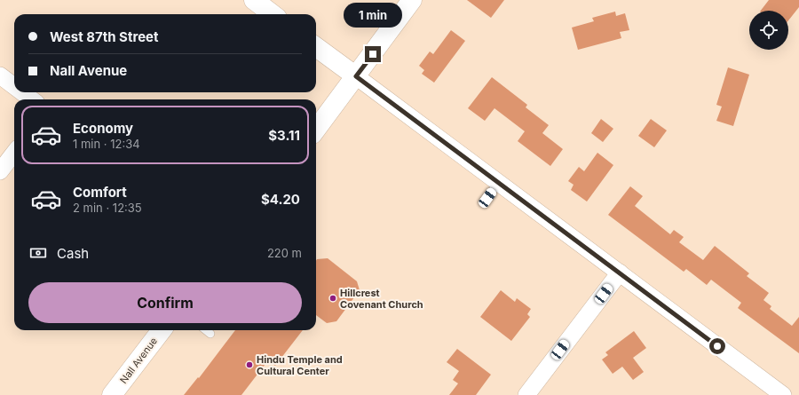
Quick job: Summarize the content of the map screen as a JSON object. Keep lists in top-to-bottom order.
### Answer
{
  "streets": {
    "main road": ["Nall Avenue"]
  },
  "places": ["Hillcrest Covenant Church", "Hindu Temple and Cultural Center"],
  "page": {
    "bubble": "1 min",
    "banner": ["West 87th Street", "Nall Avenue"],
    "list": [
      {
        "name": "Economy",
        "note": "1 min · 12:34",
        "value": "$3.11"
      },
      {
        "name": "Comfort",
        "note": "2 min · 12:35",
        "value": "$4.20"
      }
    ],
    "pay": ["Cash", "220 m"],
    "buttons": "Confirm"
  }
}
